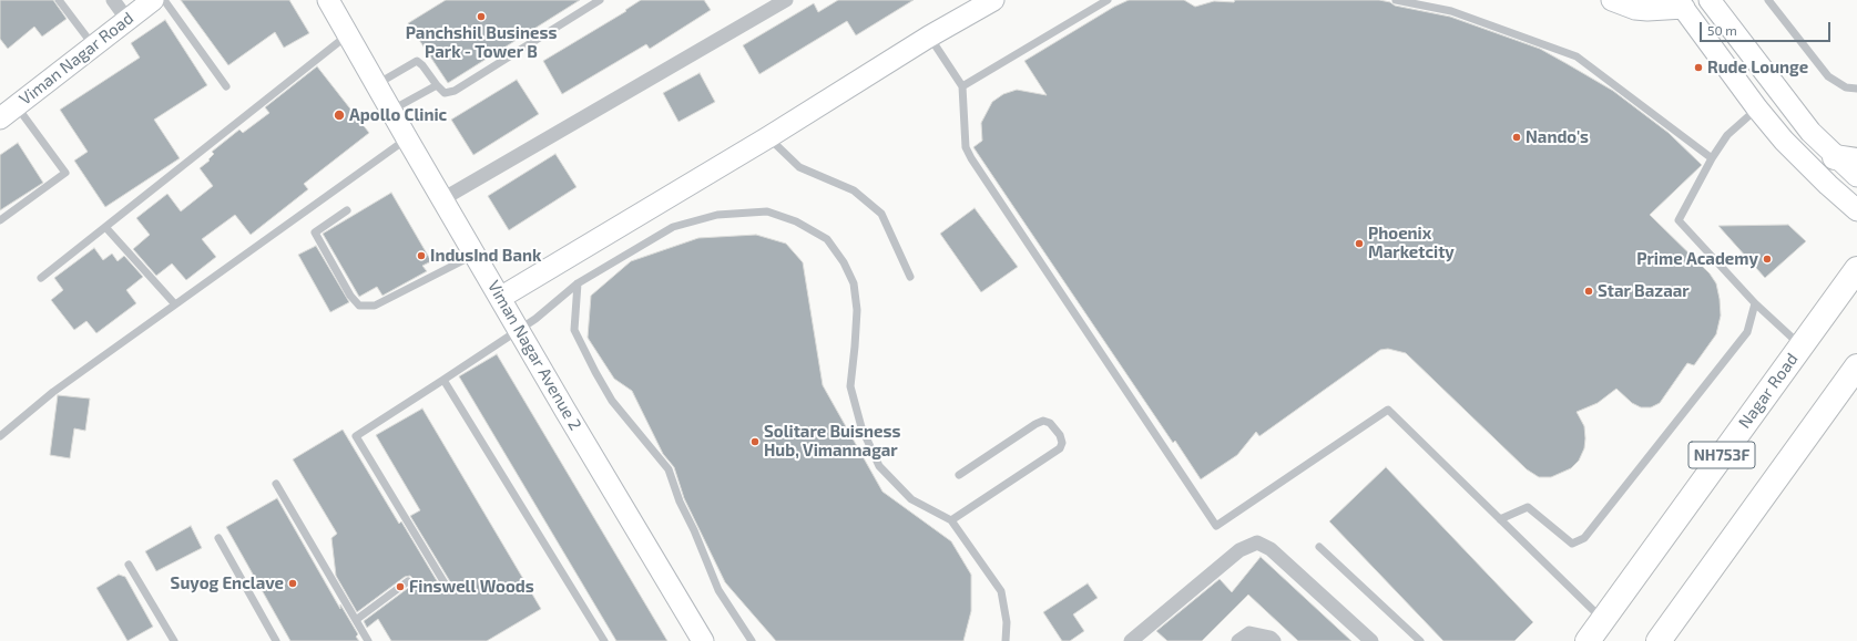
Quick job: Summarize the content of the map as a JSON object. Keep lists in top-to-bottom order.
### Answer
{
  "streets": {
    "highway": ["Nagar Road", "NH753F"],
    "street": ["Viman Nagar Road", "Viman Nagar Avenue 2"]
  },
  "places": [
    "Panchshil Business Park - Tower B",
    "Rude Lounge",
    "Apollo Clinic",
    "Nando's",
    "Phoenix Marketcity",
    "IndusInd Bank",
    "Prime Academy",
    "Star Bazaar",
    "Solitare Buisness Hub, Vimannagar",
    "Suyog Enclave",
    "Finswell Woods"
  ],
  "scale_bar": "50 m"
}
